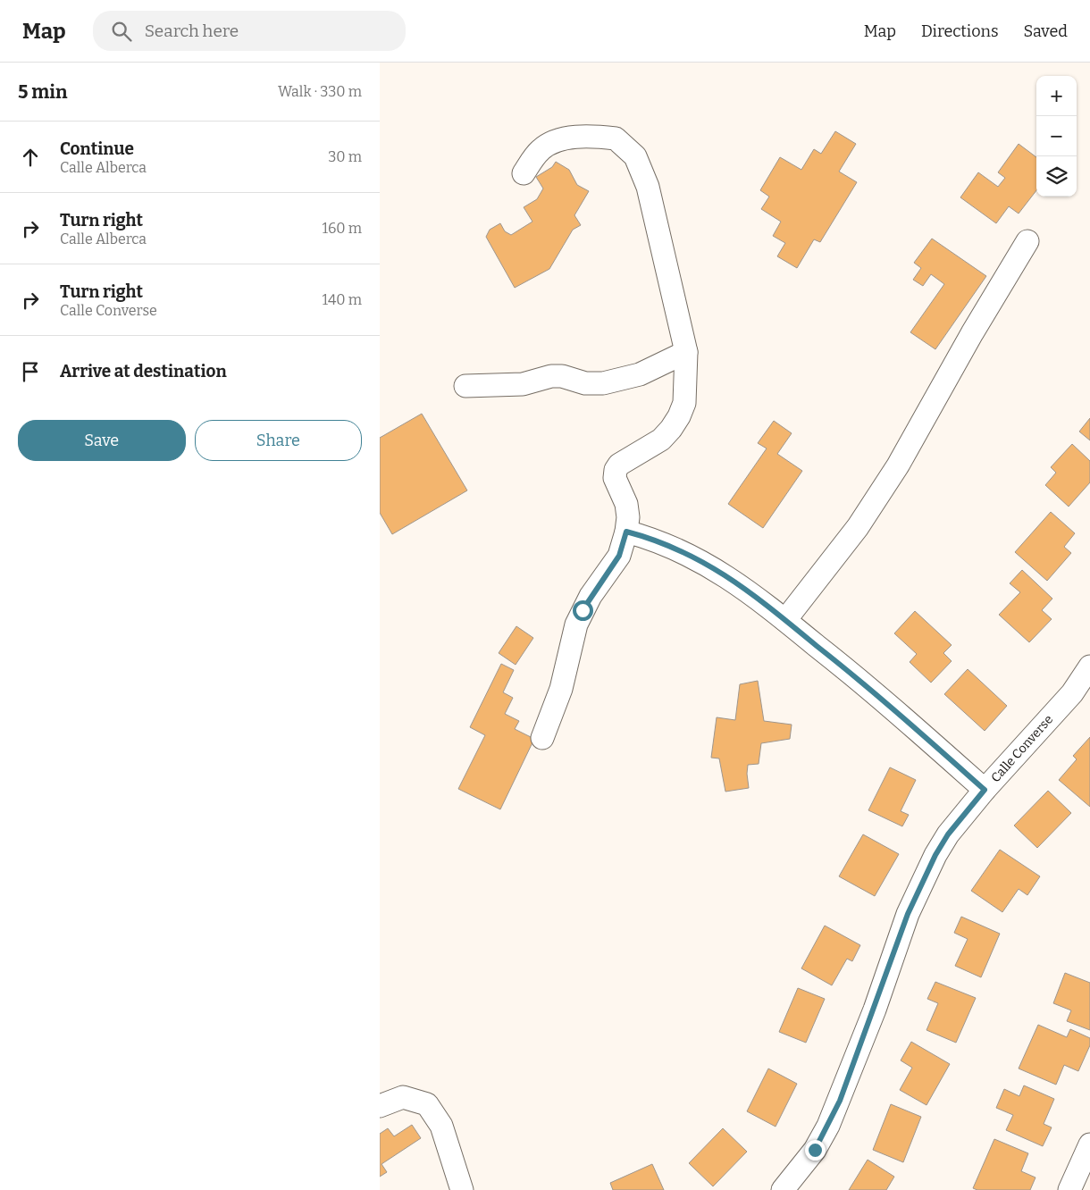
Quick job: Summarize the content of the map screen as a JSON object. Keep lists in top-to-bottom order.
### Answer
{
  "streets": {
    "street": ["Calle Converse"]
  },
  "page": {
    "header": "Map",
    "search": "Search here",
    "nav": ["Map", "Directions", "Saved"],
    "heading": ["5 min", "Walk · 330 m"],
    "map_buttons": ["+", "−"],
    "list": [
      ["Continue", "Calle Alberca", "30 m"],
      ["Turn right", "Calle Alberca", "160 m"],
      ["Turn right", "Calle Converse", "140 m"],
      "Arrive at destination"
    ],
    "buttons": ["Save", "Share"]
  }
}
